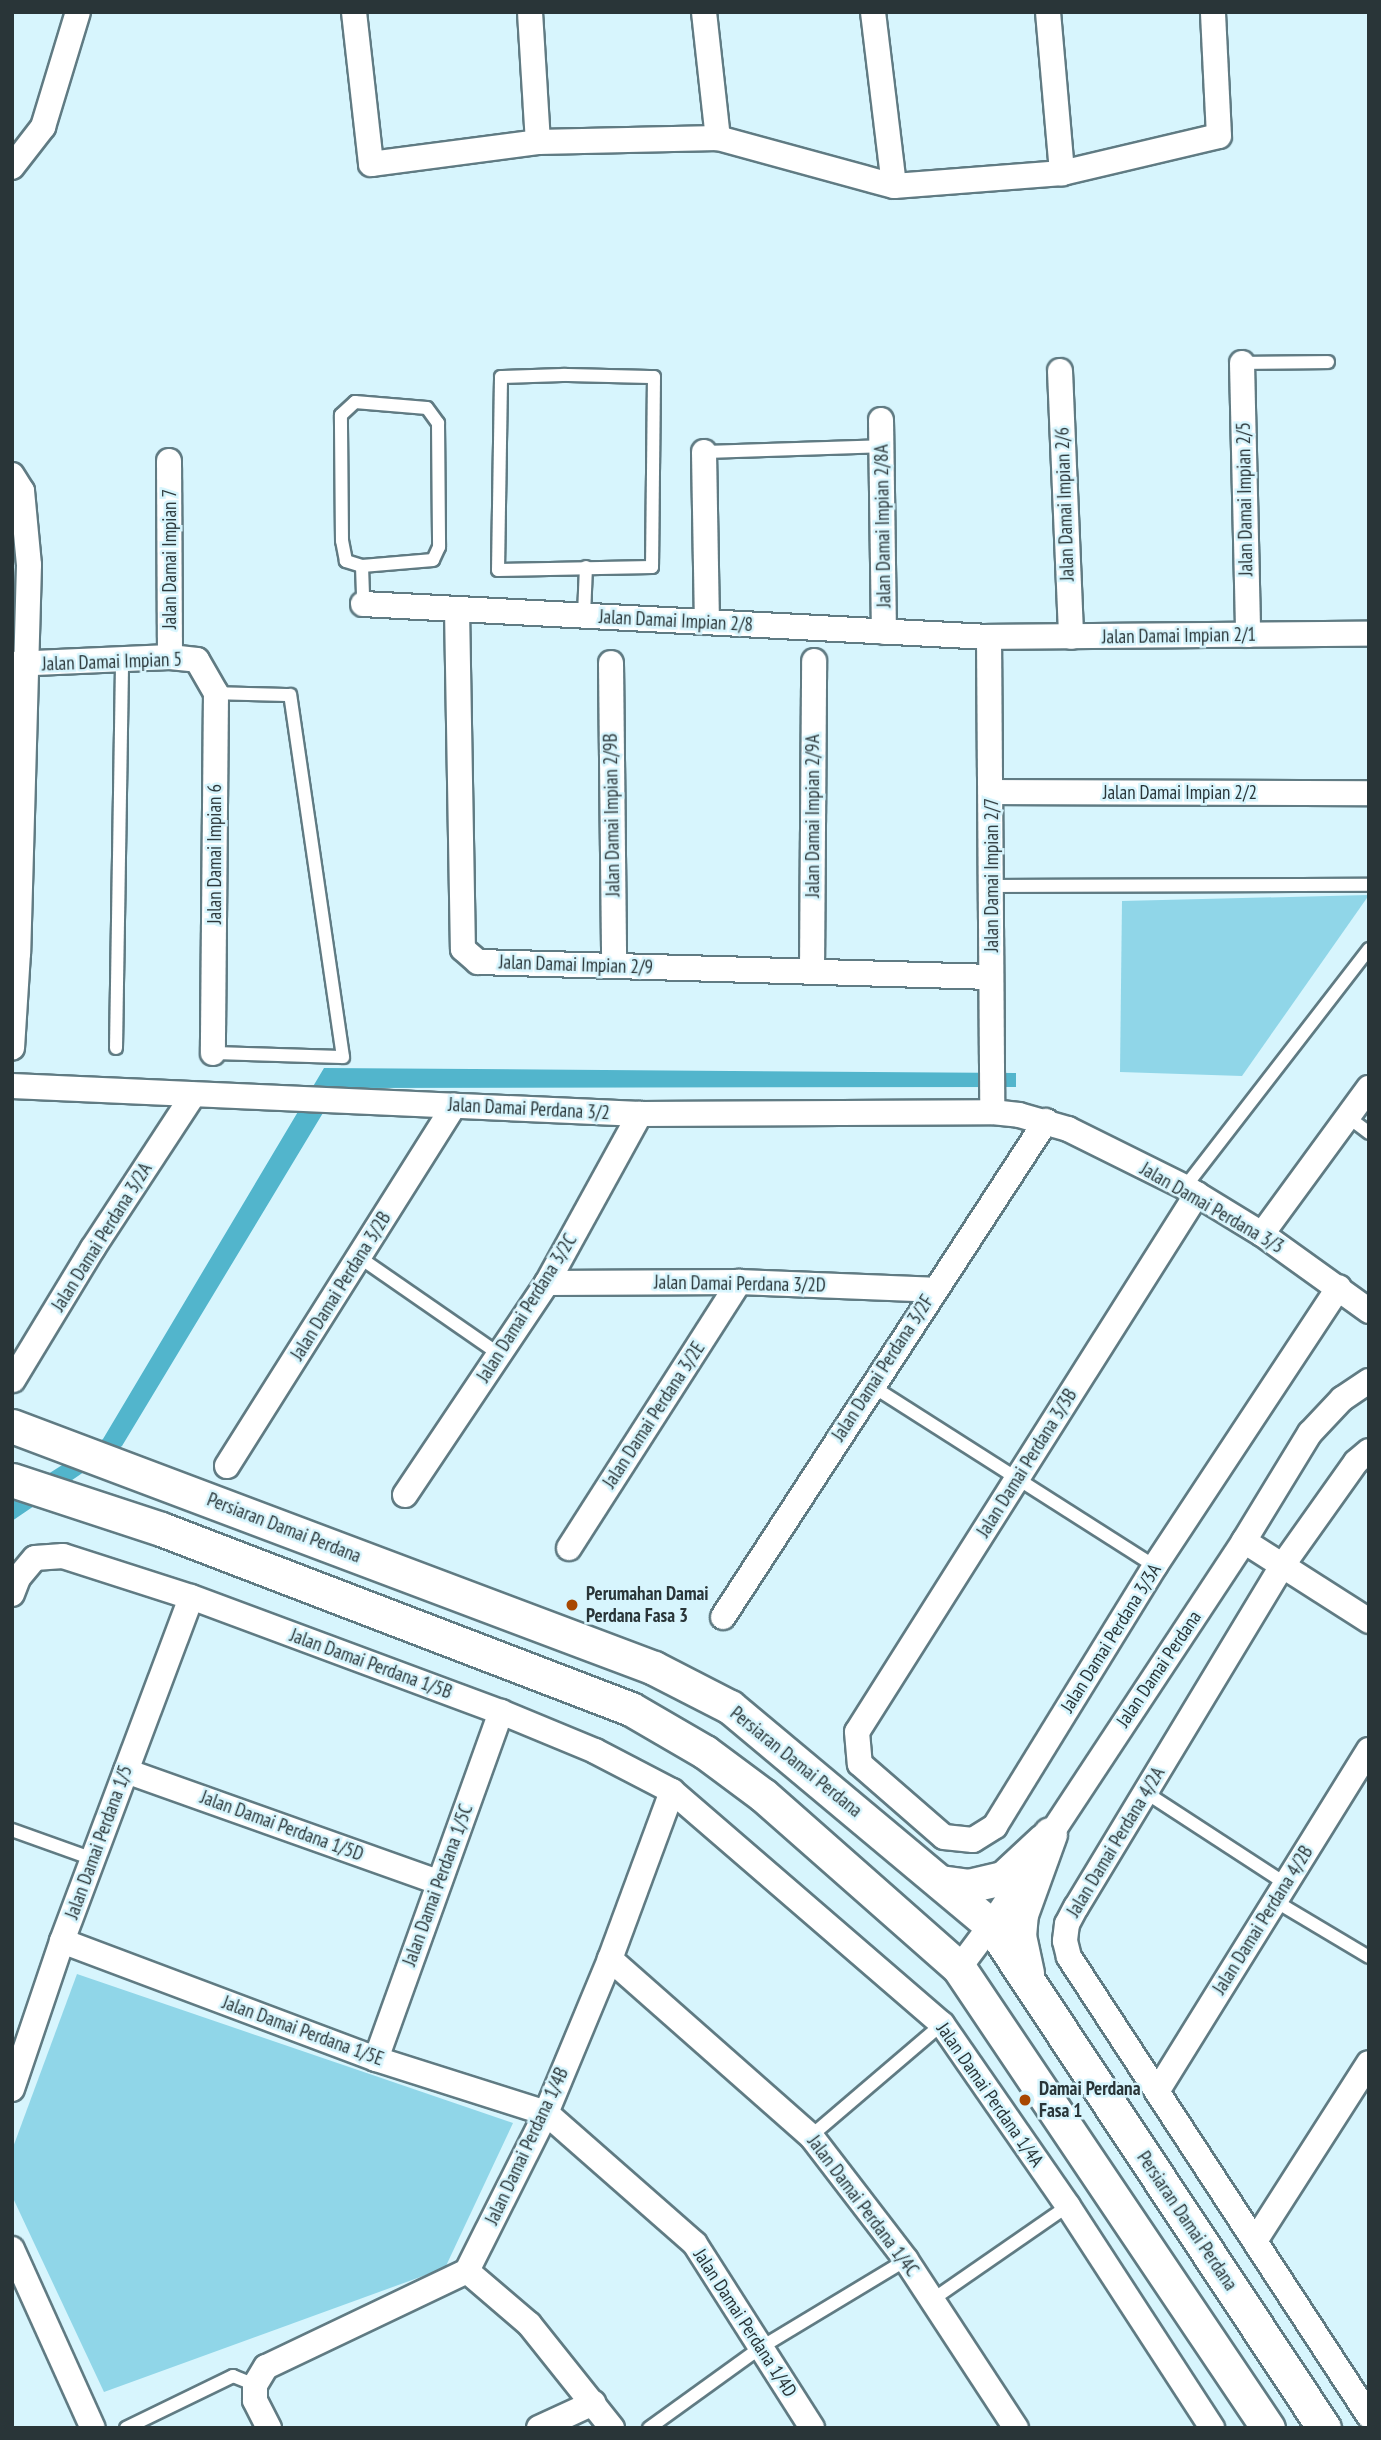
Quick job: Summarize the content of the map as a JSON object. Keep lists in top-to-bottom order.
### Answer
{
  "streets": {
    "main road": ["Persiaran Damai Perdana"],
    "street": [
      "Jalan Damai Impian 2/5",
      "Jalan Damai Impian 2/6",
      "Jalan Damai Impian 2/8A",
      "Jalan Damai Impian 7",
      "Jalan Damai Impian 2/8",
      "Jalan Damai Impian 2/1",
      "Jalan Damai Impian 5",
      "Jalan Damai Impian 2/2",
      "Jalan Damai Impian 2/9B",
      "Jalan Damai Impian 2/9A",
      "Jalan Damai Impian 6",
      "Jalan Damai Impian 2/7",
      "Jalan Damai Impian 2/9",
      "Jalan Damai Perdana 3/2",
      "Jalan Damai Perdana 3/3",
      "Jalan Damai Perdana 3/2A",
      "Jalan Damai Perdana 3/2D",
      "Jalan Damai Perdana 3/2B",
      "Jalan Damai Perdana 3/2C",
      "Jalan Damai Perdana 3/2F",
      "Jalan Damai Perdana 3/2E",
      "Jalan Damai Perdana 3/3B",
      "Jalan Damai Perdana 3/3A",
      "Jalan Damai Perdana 1/5B",
      "Jalan Damai Perdana",
      "Jalan Damai Perdana 1/5D",
      "Jalan Damai Perdana 1/5",
      "Jalan Damai Perdana 4/2A",
      "Jalan Damai Perdana 1/5C",
      "Jalan Damai Perdana 4/2B",
      "Jalan Damai Perdana 1/5E",
      "Jalan Damai Perdana 1/4A",
      "Jalan Damai Perdana 1/4B",
      "Jalan Damai Perdana 1/4C",
      "Jalan Damai Perdana 1/4D"
    ]
  },
  "crossings": [
    ["Jalan Damai Impian 2/5", "Jalan Damai Impian 2/1"],
    ["Jalan Damai Impian 2/6", "Jalan Damai Impian 2/1"],
    ["Jalan Damai Impian 2/8A", "Jalan Damai Impian 2/8"],
    ["Jalan Damai Impian 7", "Jalan Damai Impian 5"],
    ["Jalan Damai Impian 2/8", "Jalan Damai Impian 2/1"],
    ["Jalan Damai Impian 2/8", "Jalan Damai Impian 2/7"],
    ["Jalan Damai Impian 2/8", "Jalan Damai Impian 2/9"],
    ["Jalan Damai Impian 2/1", "Jalan Damai Impian 2/7"],
    ["Jalan Damai Impian 5", "Jalan Damai Impian 6"],
    ["Jalan Damai Impian 2/2", "Jalan Damai Impian 2/7"],
    ["Jalan Damai Impian 2/9B", "Jalan Damai Impian 2/9"],
    ["Jalan Damai Impian 2/9A", "Jalan Damai Impian 2/9"],
    ["Jalan Damai Impian 2/7", "Jalan Damai Impian 2/9"],
    ["Jalan Damai Impian 2/7", "Jalan Damai Perdana 3/2"],
    ["Jalan Damai Perdana 3/2", "Jalan Damai Perdana 3/3"],
    ["Jalan Damai Perdana 3/2", "Jalan Damai Perdana 3/2A"],
    ["Jalan Damai Perdana 3/2", "Jalan Damai Perdana 3/2B"],
    ["Jalan Damai Perdana 3/2", "Jalan Damai Perdana 3/2C"],
    ["Jalan Damai Perdana 3/2", "Jalan Damai Perdana 3/2F"],
    ["Jalan Damai Perdana 3/3", "Jalan Damai Perdana 3/2F"],
    ["Jalan Damai Perdana 3/3", "Jalan Damai Perdana 3/3B"],
    ["Jalan Damai Perdana 3/3", "Jalan Damai Perdana 3/3A"],
    ["Jalan Damai Perdana 3/2D", "Jalan Damai Perdana 3/2C"],
    ["Jalan Damai Perdana 3/2D", "Jalan Damai Perdana 3/2F"],
    ["Jalan Damai Perdana 3/2D", "Jalan Damai Perdana 3/2E"],
    ["Jalan Damai Perdana 3/3B", "Jalan Damai Perdana 3/3A"],
    ["Persiaran Damai Perdana", "Jalan Damai Perdana"],
    ["Jalan Damai Perdana 1/5B", "Jalan Damai Perdana 1/5"],
    ["Jalan Damai Perdana 1/5B", "Jalan Damai Perdana 1/5C"],
    ["Jalan Damai Perdana 1/5B", "Jalan Damai Perdana 1/4A"],
    ["Jalan Damai Perdana 1/5B", "Jalan Damai Perdana 1/4B"],
    ["Jalan Damai Perdana 1/5D", "Jalan Damai Perdana 1/5"],
    ["Jalan Damai Perdana 1/5D", "Jalan Damai Perdana 1/5C"],
    ["Jalan Damai Perdana 1/5", "Jalan Damai Perdana 1/5E"],
    ["Jalan Damai Perdana 4/2A", "Jalan Damai Perdana 4/2B"],
    ["Jalan Damai Perdana 1/5C", "Jalan Damai Perdana 1/5E"],
    ["Jalan Damai Perdana 1/5E", "Jalan Damai Perdana 1/4B"],
    ["Jalan Damai Perdana 1/5E", "Jalan Damai Perdana 1/4D"],
    ["Jalan Damai Perdana 1/4A", "Jalan Damai Perdana 1/4B"],
    ["Jalan Damai Perdana 1/4B", "Jalan Damai Perdana 1/4C"],
    ["Jalan Damai Perdana 1/4B", "Jalan Damai Perdana 1/4D"]
  ],
  "places": ["Perumahan Damai Perdana Fasa 3", "Damai Perdana Fasa 1"]
}
